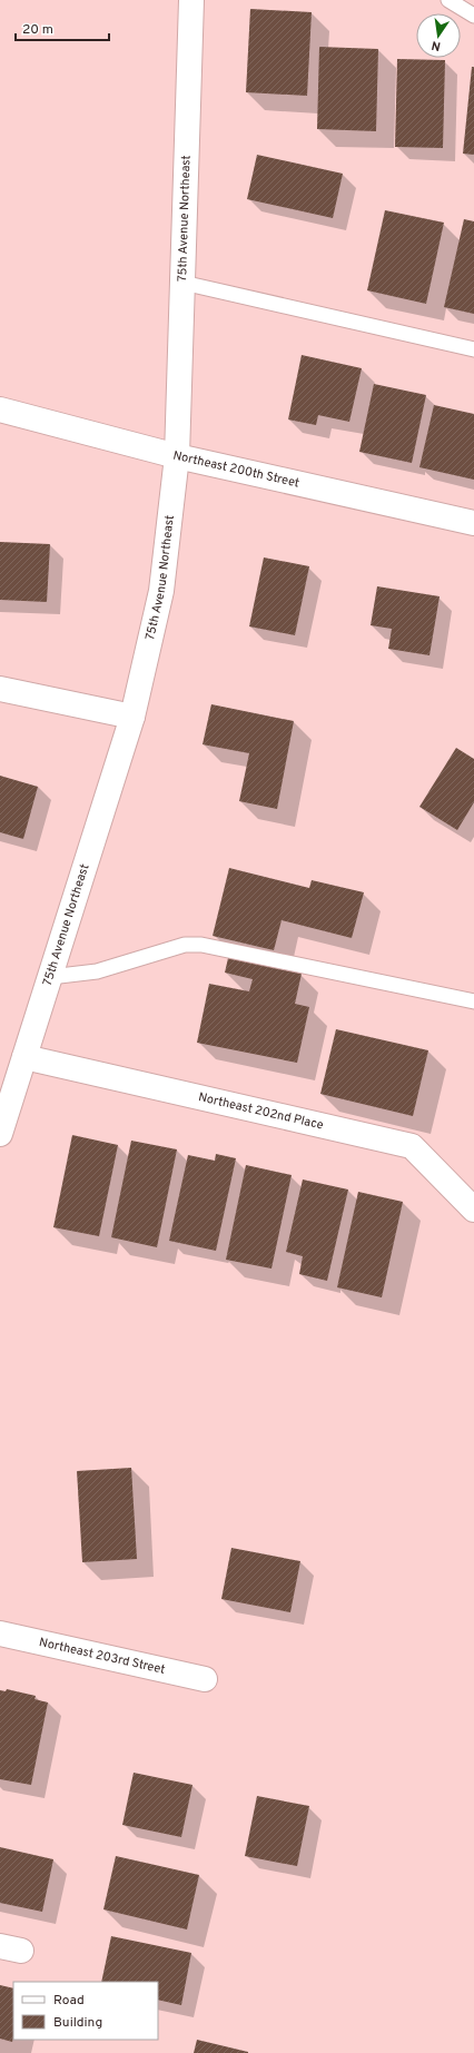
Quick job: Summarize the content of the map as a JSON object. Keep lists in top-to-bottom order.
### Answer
{
  "streets": {
    "street": [
      "75th Avenue Northeast",
      "Northeast 200th Street",
      "Northeast 202nd Place",
      "Northeast 203rd Street"
    ]
  },
  "crossings": [
    ["75th Avenue Northeast", "Northeast 200th Street"],
    ["75th Avenue Northeast", "Northeast 202nd Place"]
  ],
  "legend": ["Road", "Building"],
  "scale_bar": "20 m",
  "north": "bottom"
}
